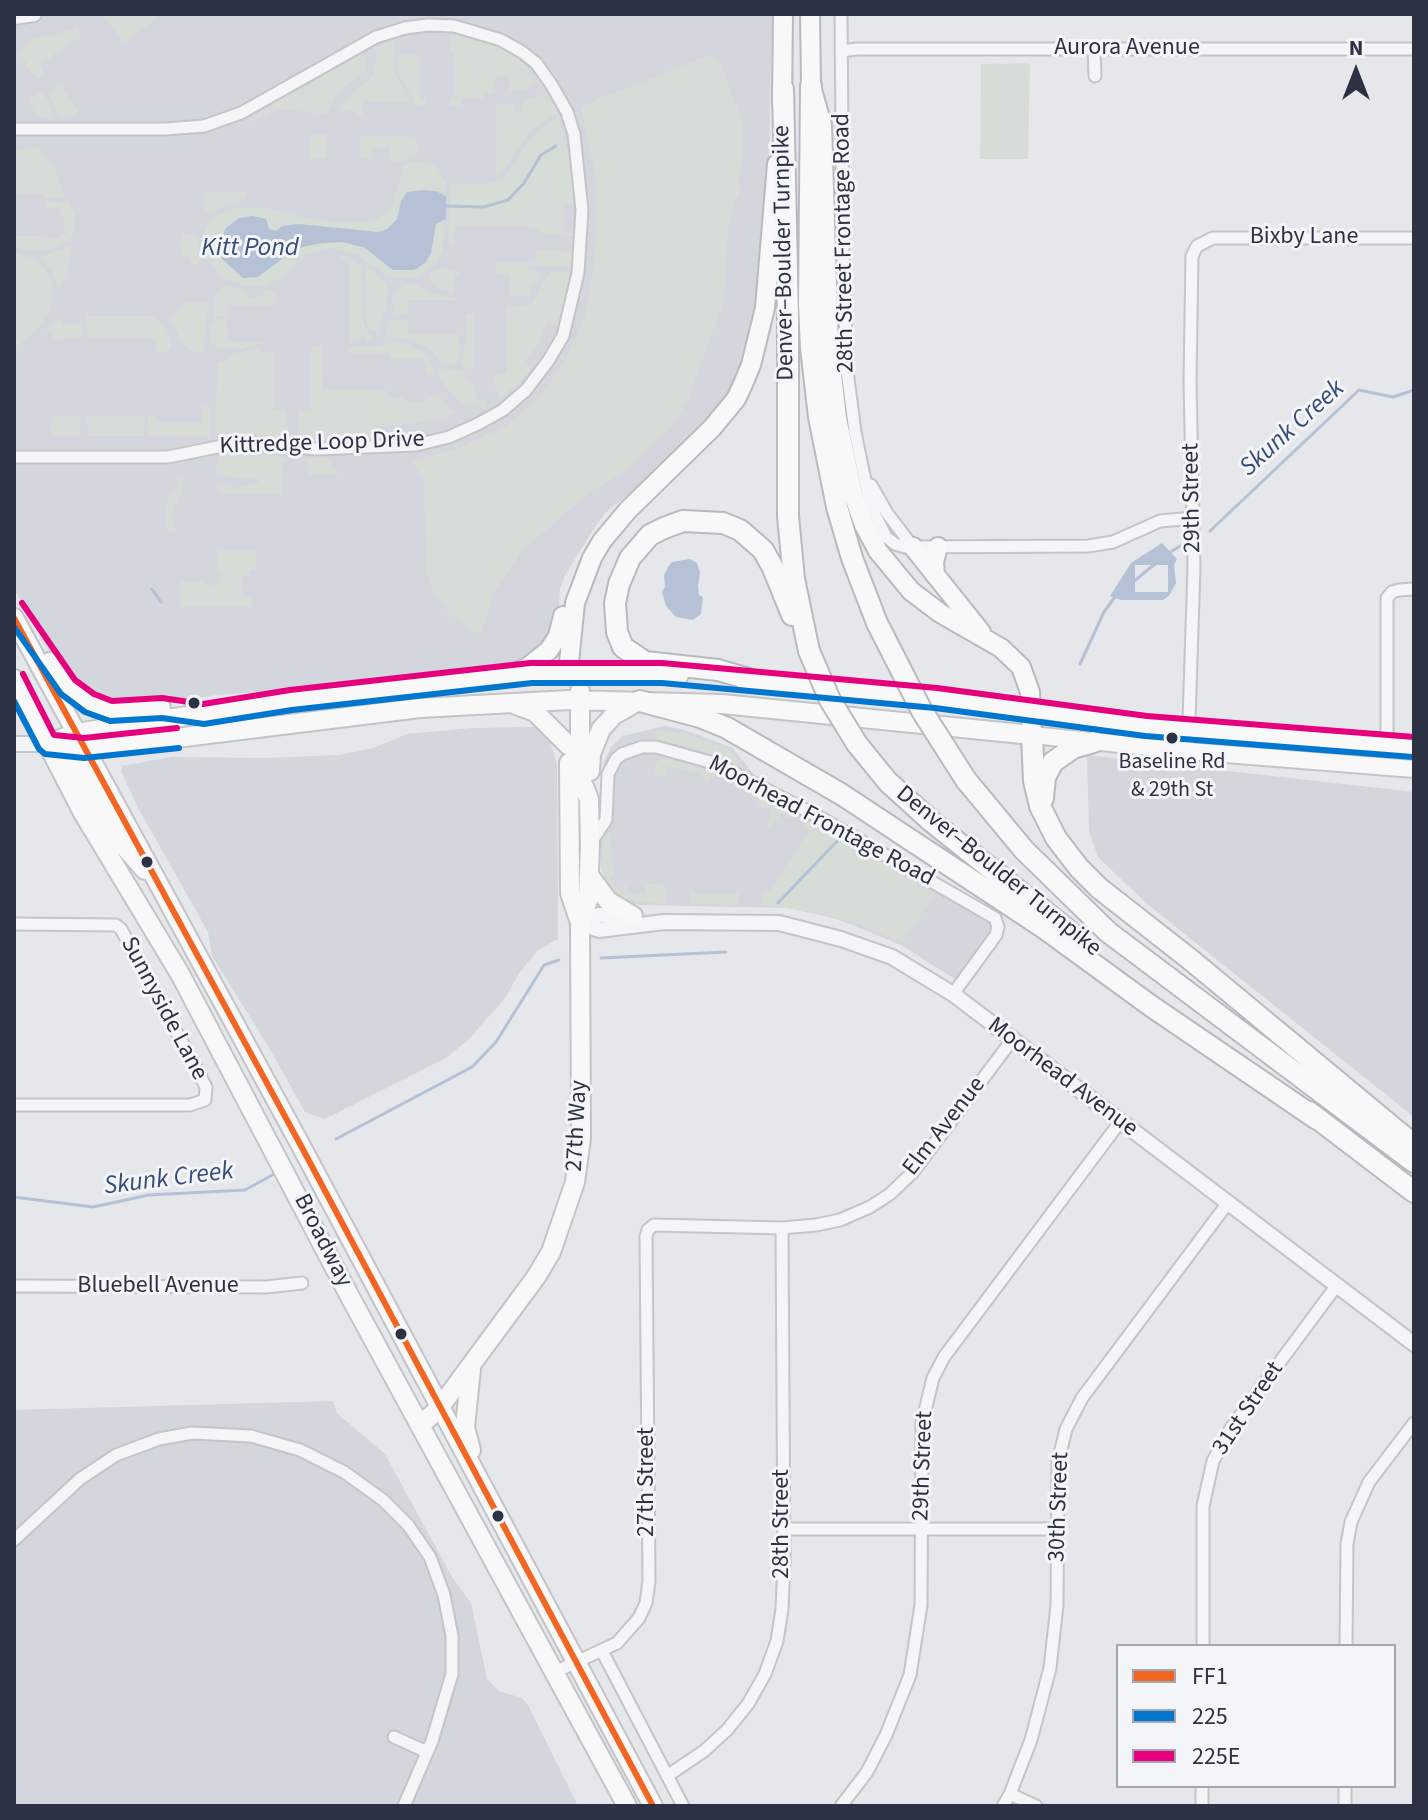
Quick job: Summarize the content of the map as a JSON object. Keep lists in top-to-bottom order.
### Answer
{
  "streets": {
    "highway": ["Denver–Boulder Turnpike"],
    "main road": ["27th Way", "Broadway"],
    "street": [
      "Aurora Avenue",
      "Bixby Lane",
      "28th Street Frontage Road",
      "Kittredge Loop Drive",
      "29th Street",
      "Moorhead Frontage Road",
      "Sunnyside Lane",
      "Moorhead Avenue",
      "Elm Avenue",
      "Bluebell Avenue",
      "31st Street",
      "27th Street",
      "30th Street",
      "28th Street"
    ]
  },
  "crossings": [
    ["Aurora Avenue", "28th Street Frontage Road"],
    ["Bixby Lane", "29th Street"],
    ["29th Street", "Moorhead Avenue"],
    ["Moorhead Frontage Road", "Moorhead Avenue"],
    ["Moorhead Avenue", "27th Way"],
    ["Moorhead Avenue", "Elm Avenue"],
    ["Moorhead Avenue", "31st Street"],
    ["Moorhead Avenue", "30th Street"],
    ["27th Way", "Broadway"],
    ["Elm Avenue", "27th Street"],
    ["Elm Avenue", "28th Street"],
    ["Broadway", "27th Street"]
  ],
  "water": ["Kitt Pond", "Skunk Creek"],
  "places": ["Baseline Rd & 29th St"],
  "lines": ["transit line 225E", "transit line FF1", "transit line 225"],
  "legend": ["FF1", "225", "225E"],
  "north": "top"
}
